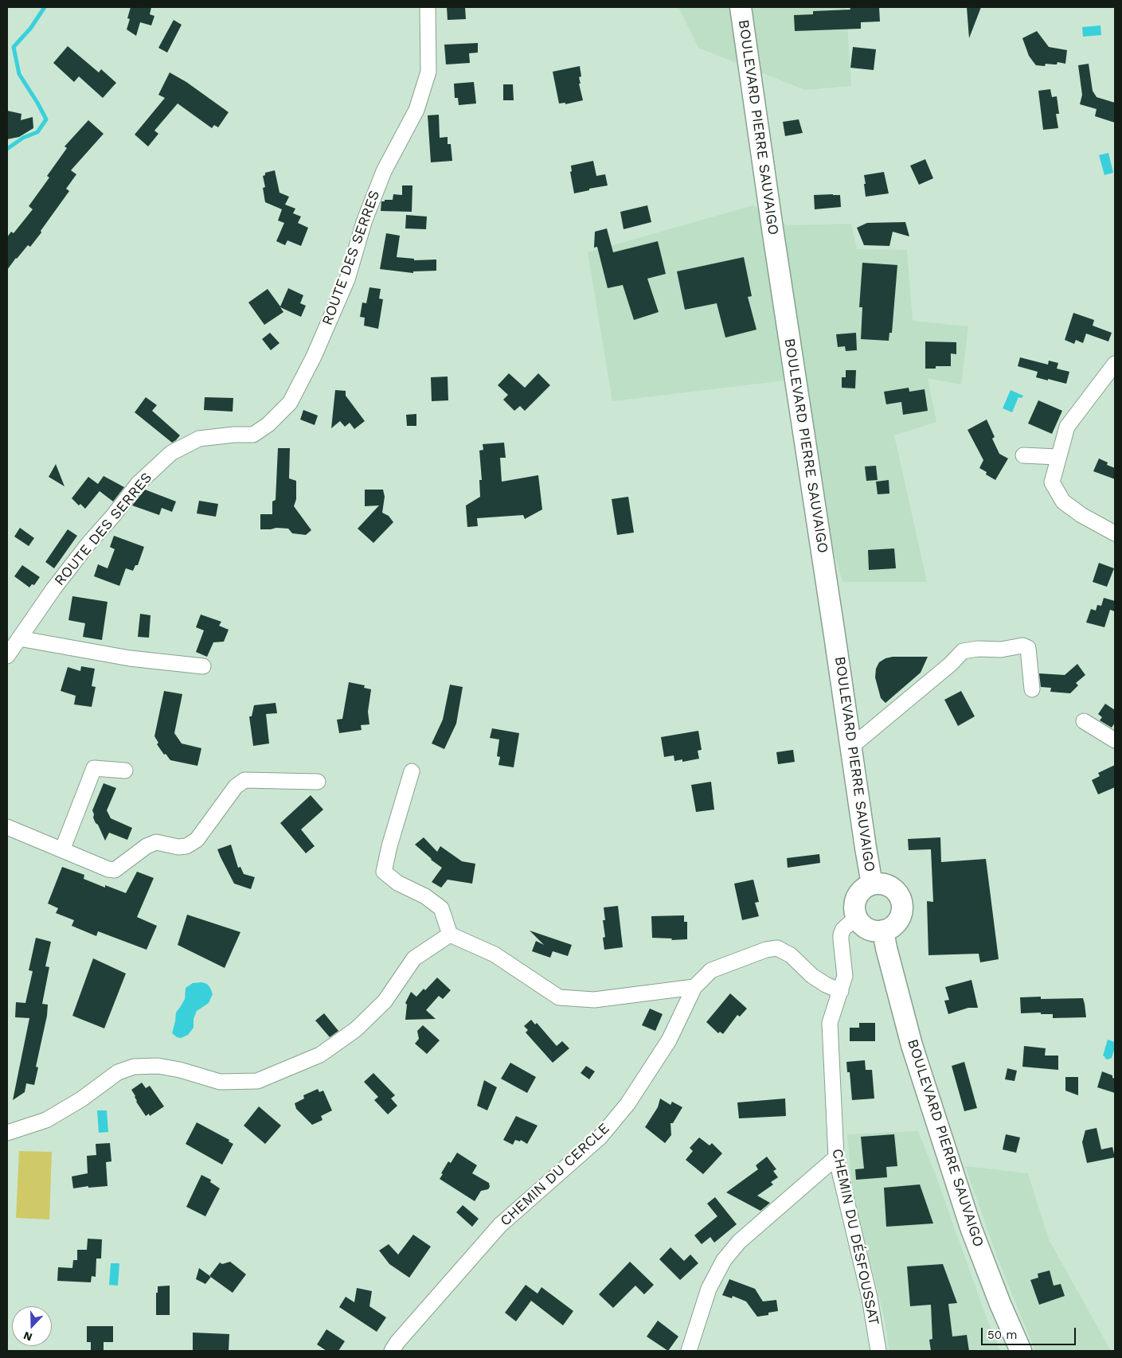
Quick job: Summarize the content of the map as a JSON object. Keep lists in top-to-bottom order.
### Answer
{
  "streets": {
    "main road": ["BOULEVARD PIERRE SAUVAIGO"],
    "street": ["ROUTE DES SERRES", "CHEMIN DU CERCLE", "CHEMIN DU DÉSFOUSSAT"]
  },
  "crossings": [
    ["BOULEVARD PIERRE SAUVAIGO", "CHEMIN DU DÉSFOUSSAT"],
    ["CHEMIN DU CERCLE", "CHEMIN DU DÉSFOUSSAT"]
  ],
  "scale_bar": "50 m",
  "north": "bottom"
}
